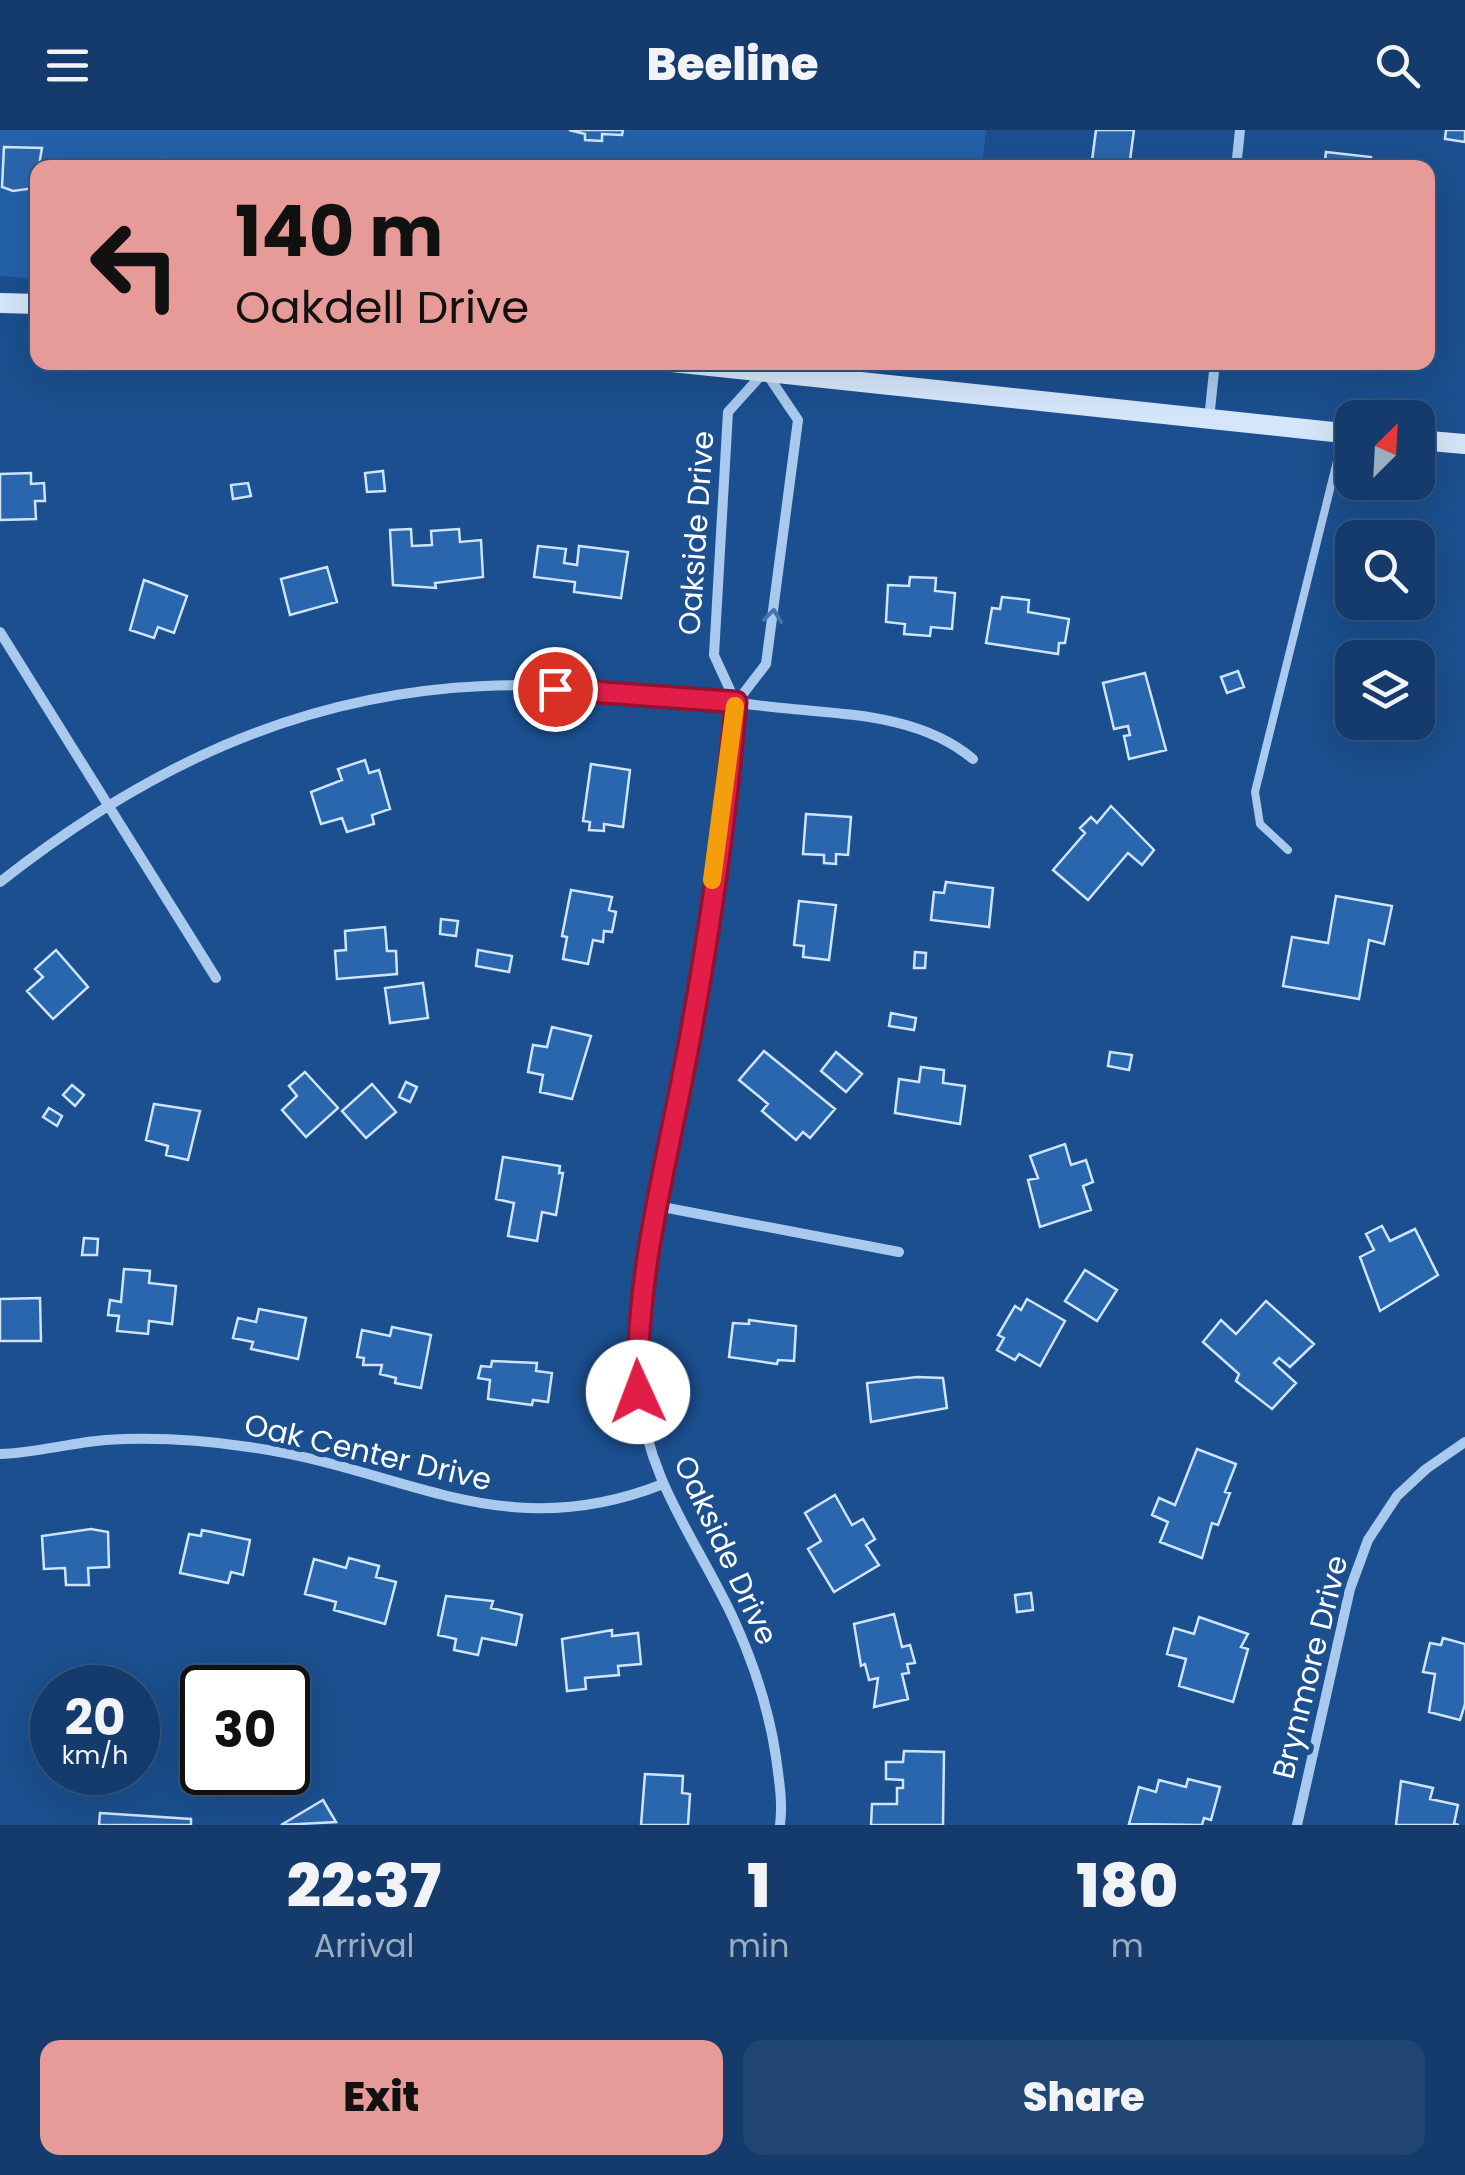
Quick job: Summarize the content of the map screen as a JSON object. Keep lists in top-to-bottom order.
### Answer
{
  "streets": {
    "street": ["Oakside Drive", "Oak Center Drive", "Brynmore Drive"]
  },
  "crossings": [
    ["Oakside Drive", "Oak Center Drive"]
  ],
  "north": "top right",
  "page": {
    "header": "Beeline",
    "turn": ["140 m", "Oakdell Drive"],
    "speed": "20 km/h",
    "limit": "30",
    "eta": [
      "22:37",
      "Arrival",
      "1",
      "min",
      "180",
      "m"
    ],
    "buttons": ["Exit", "Share"]
  }
}
